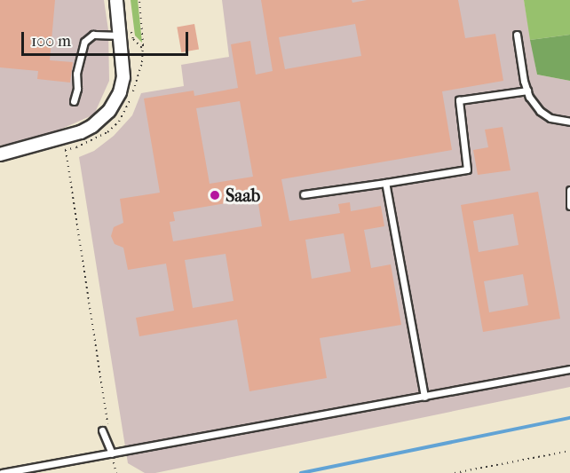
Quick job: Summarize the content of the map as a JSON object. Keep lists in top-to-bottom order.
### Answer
{
  "places": ["Saab"],
  "scale_bar": "100 m"
}
